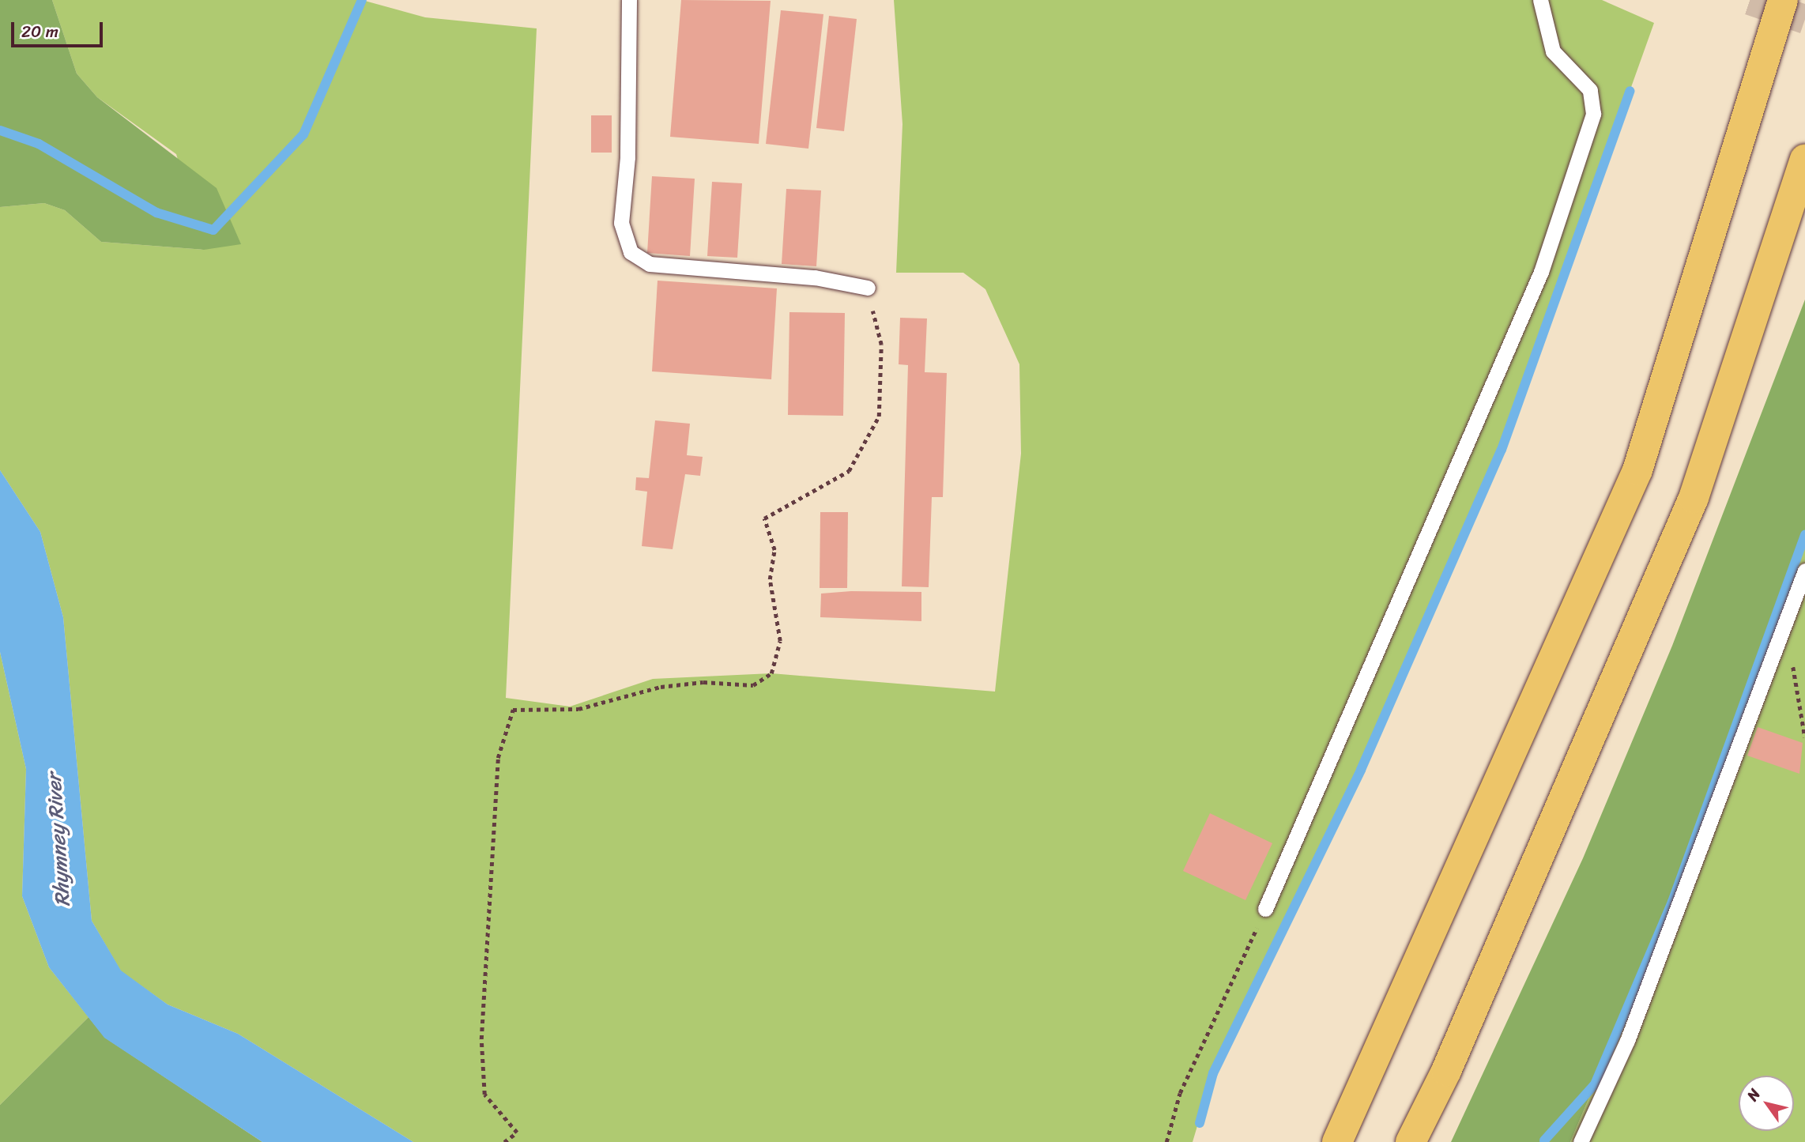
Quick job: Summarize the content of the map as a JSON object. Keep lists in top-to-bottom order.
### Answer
{
  "water": ["Rhymney River"],
  "scale_bar": "20 m",
  "north": "top left"
}
